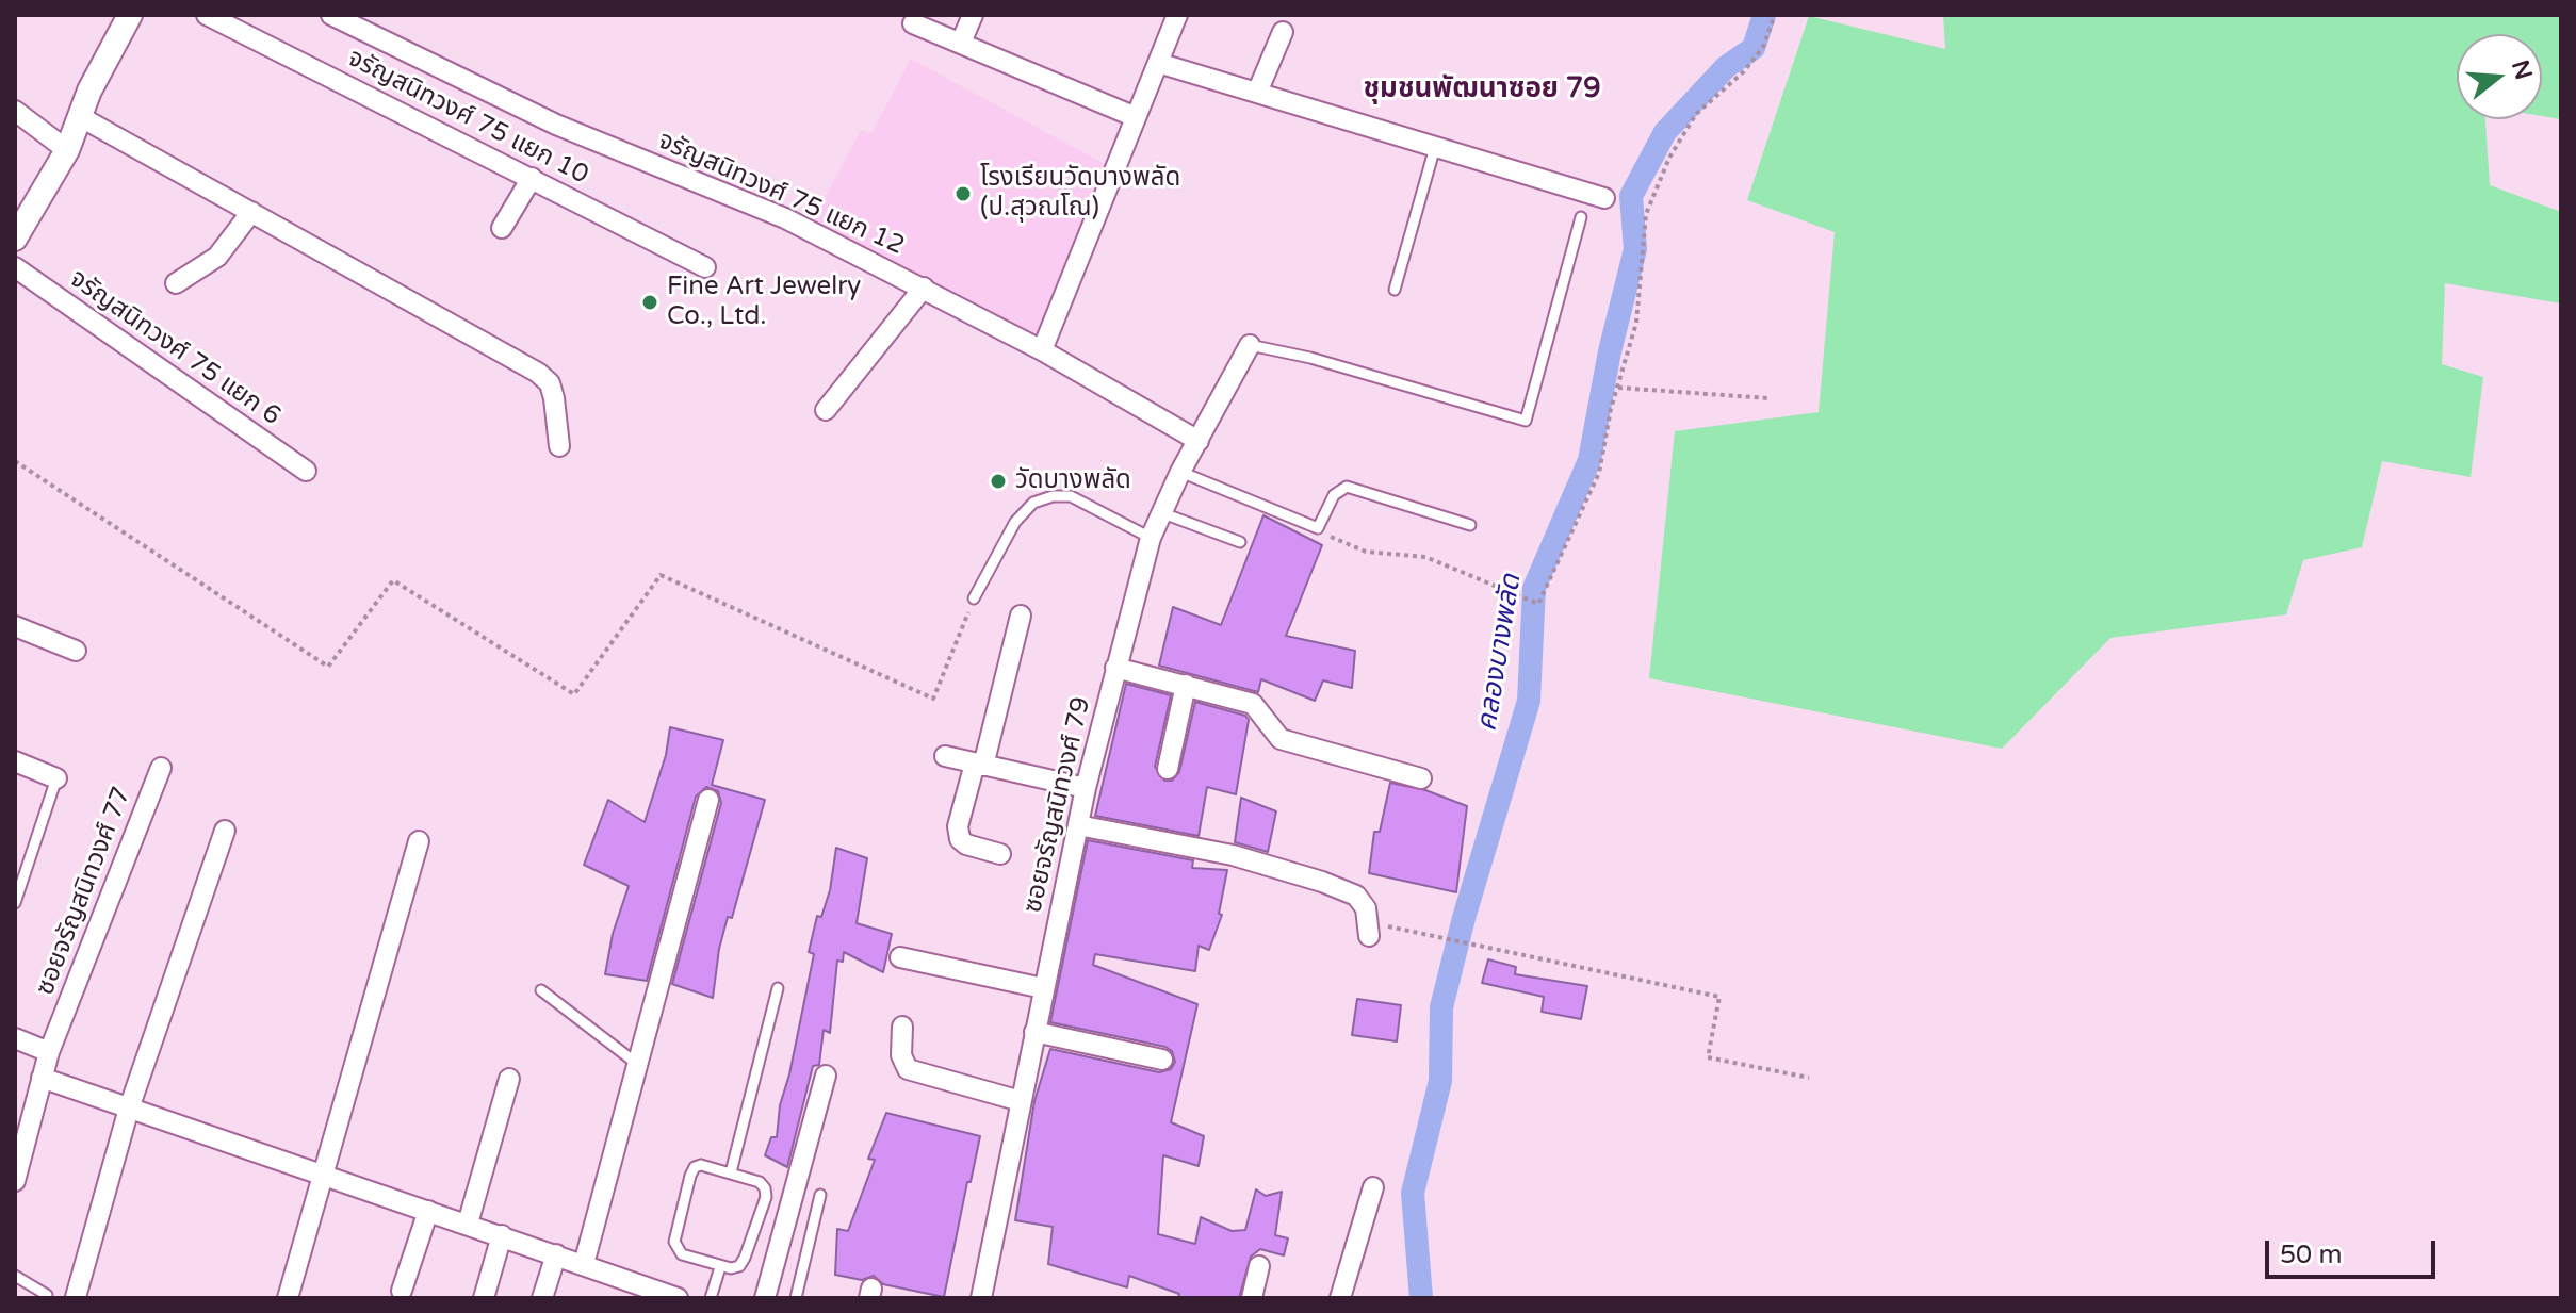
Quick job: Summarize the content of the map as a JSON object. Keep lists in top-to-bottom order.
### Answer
{
  "streets": {
    "street": [
      "จรัญสนิทวงศ์ 75 แยก 10",
      "จรัญสนิทวงศ์ 75 แยก 12",
      "จรัญสนิทวงศ์ 75 แยก 6",
      "ซอยจรัญสนิทวงศ์ 79",
      "ซอยจรัญสนิทวงศ์ 77"
    ]
  },
  "crossings": [
    ["จรัญสนิทวงศ์ 75 แยก 12", "ซอยจรัญสนิทวงศ์ 79"]
  ],
  "districts": ["ชุมชนพัฒนาซอย 79"],
  "water": ["คลองบางพลัด"],
  "places": ["โรงเรียนวัดบางพลัด (ป.สุวณโณ)", "Fine Art Jewelry Co., Ltd.", "วัดบางพลัด"],
  "scale_bar": "50 m",
  "north": "right"
}
